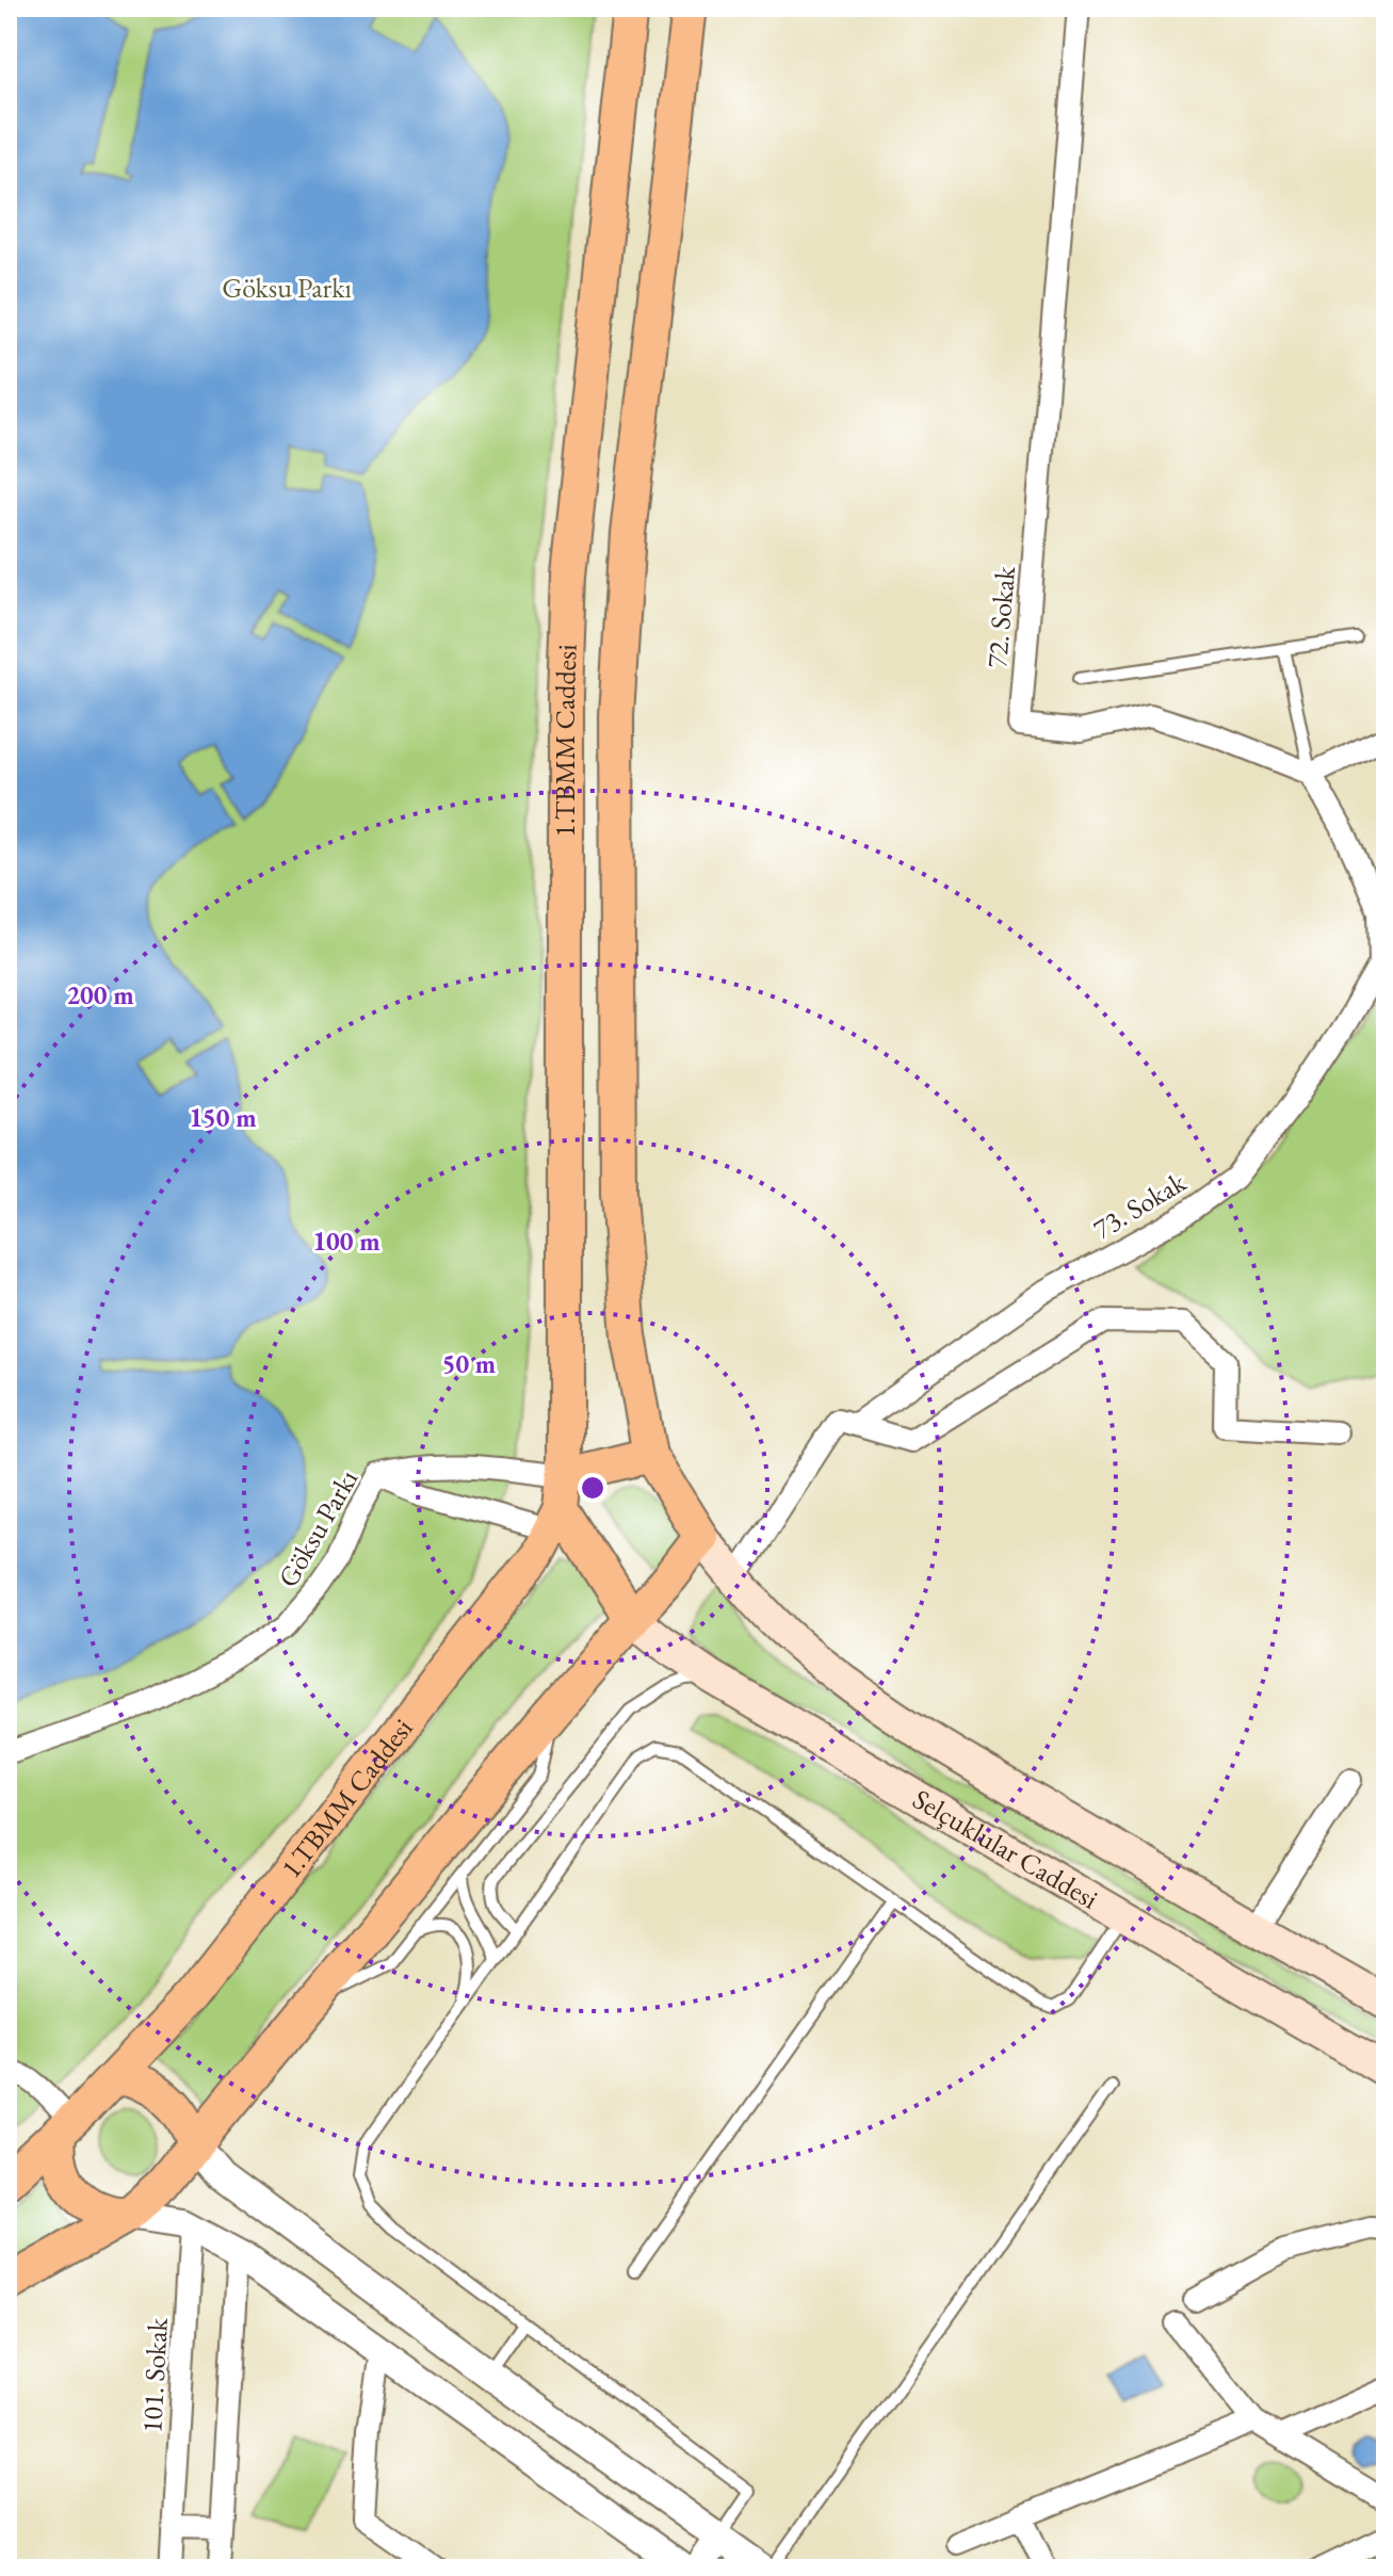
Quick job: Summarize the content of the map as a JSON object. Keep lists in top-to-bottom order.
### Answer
{
  "streets": {
    "main road": ["1.TBMM Caddesi", "Selçuklular Caddesi"],
    "street": [
      "72. Sokak",
      "73. Sokak",
      "Göksu Parkı",
      "101. Sokak"
    ]
  },
  "crossings": [
    ["1.TBMM Caddesi", "Göksu Parkı"],
    ["73. Sokak", "Selçuklular Caddesi"]
  ],
  "parks": ["Göksu Parkı"],
  "rings": [
    "200 m",
    "150 m",
    "100 m",
    "50 m"
  ]
}
